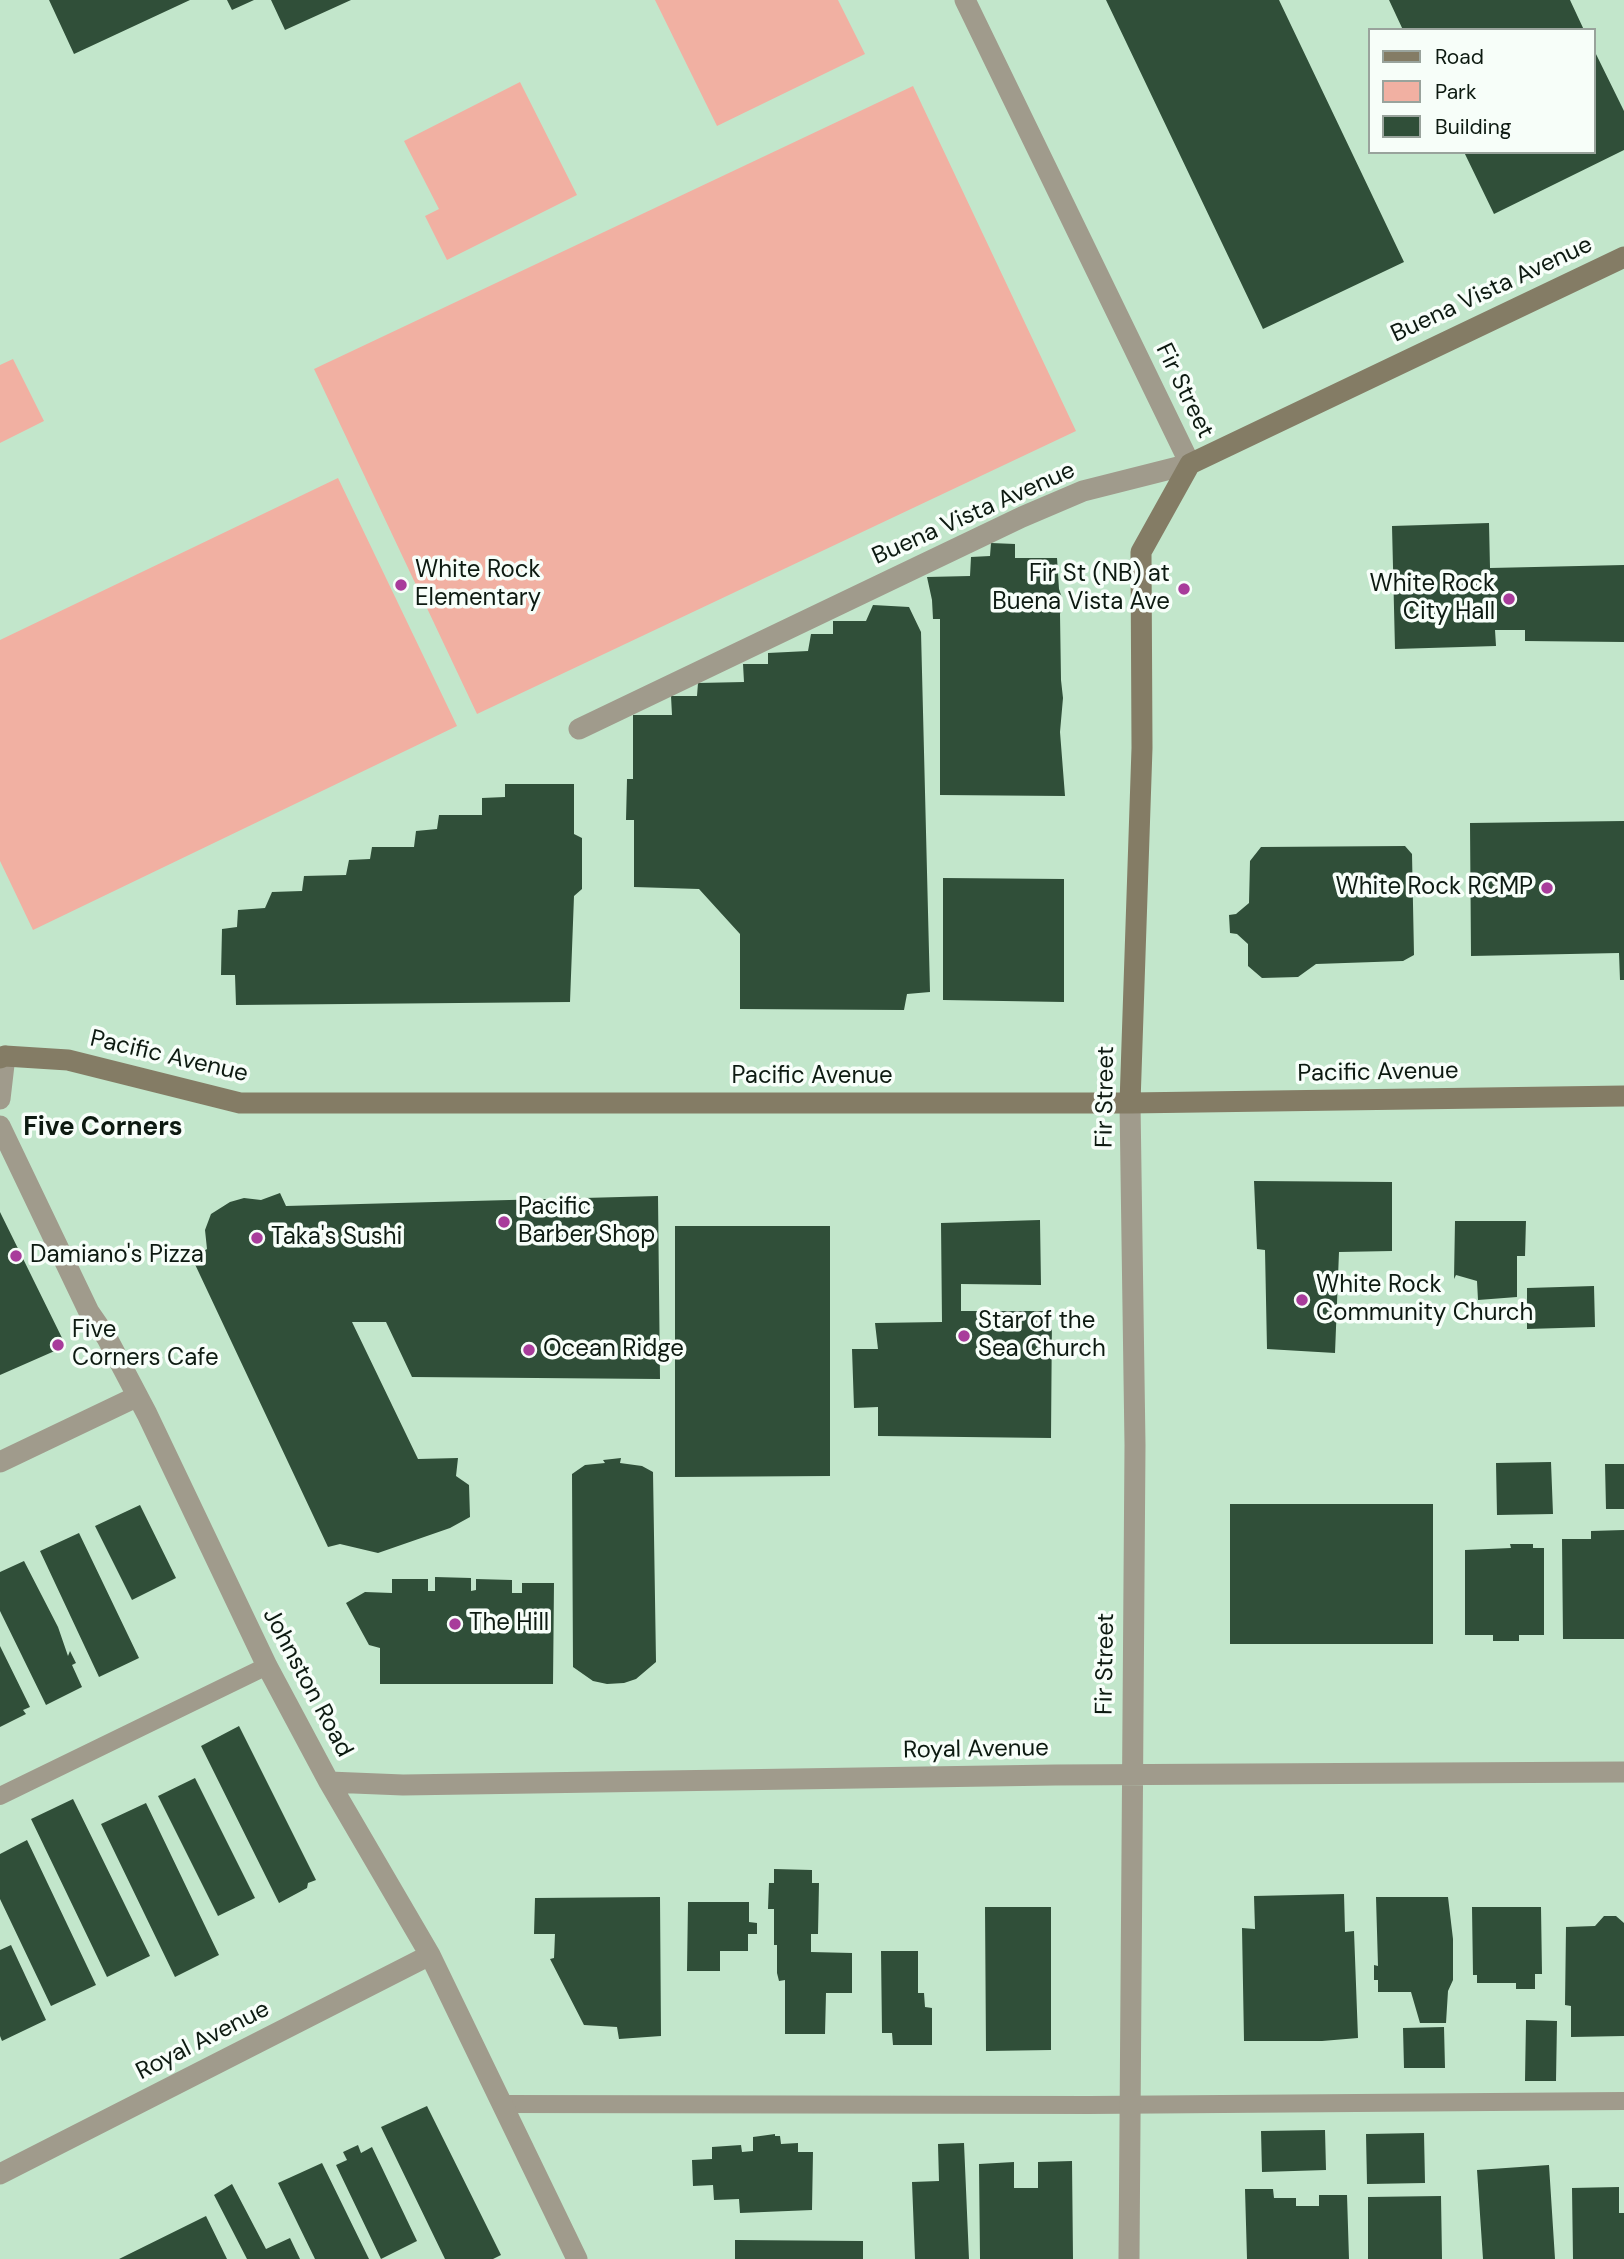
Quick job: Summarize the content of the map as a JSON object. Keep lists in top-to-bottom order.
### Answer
{
  "streets": {
    "street": [
      "Buena Vista Avenue",
      "Fir Street",
      "Pacific Avenue",
      "Johnston Road",
      "Royal Avenue"
    ]
  },
  "crossings": [
    ["Buena Vista Avenue", "Fir Street"],
    ["Fir Street", "Pacific Avenue"],
    ["Fir Street", "Royal Avenue"],
    ["Johnston Road", "Royal Avenue"]
  ],
  "districts": ["Five Corners"],
  "places": [
    "White Rock Elementary",
    "Fir St (NB) at Buena Vista Ave",
    "White Rock City Hall",
    "White Rock RCMP",
    "Pacific Barber Shop",
    "Taka's Sushi",
    "Damiano's Pizza",
    "White Rock Community Church",
    "Star of the Sea Church",
    "Five Corners Cafe",
    "Ocean Ridge",
    "The Hill"
  ],
  "legend": ["Road", "Park", "Building"]
}
